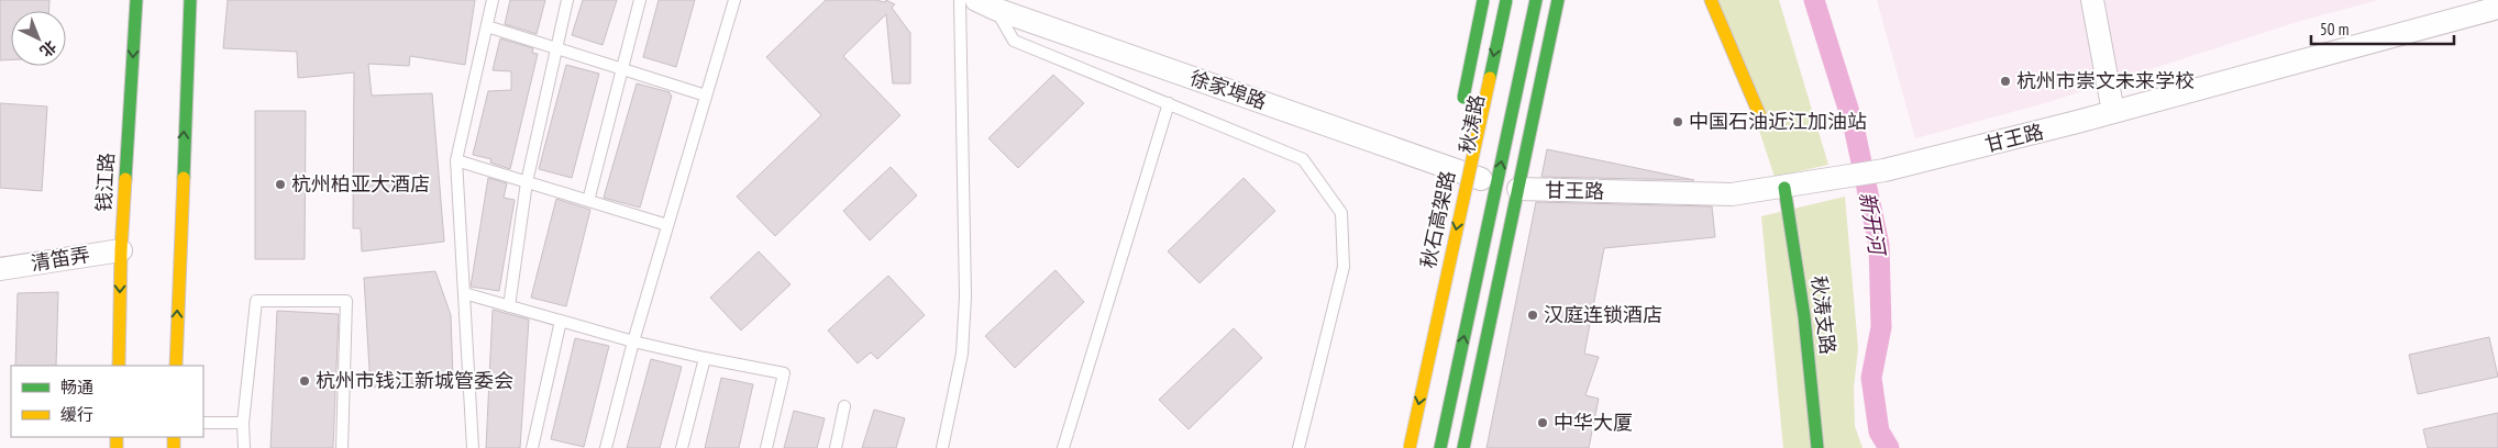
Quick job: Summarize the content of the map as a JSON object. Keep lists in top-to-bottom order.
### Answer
{
  "streets": {
    "main road": [
      "秋涛路",
      "钱江路",
      "秋石高架路",
      "秋涛支路"
    ],
    "street": ["徐家埠路", "甘王路", "清笛弄"]
  },
  "crossings": [
    ["徐家埠路", "秋涛路"],
    ["甘王路", "秋涛支路"],
    ["钱江路", "清笛弄"]
  ],
  "water": ["新开河"],
  "places": [
    "杭州市崇文未来学校",
    "中国石油近江加油站",
    "杭州柏亚大酒店",
    "汉庭连锁酒店",
    "杭州市钱江新城管委会",
    "中华大厦"
  ],
  "legend": ["畅通", "缓行"],
  "scale_bar": "50 m",
  "north": "bottom right"
}
